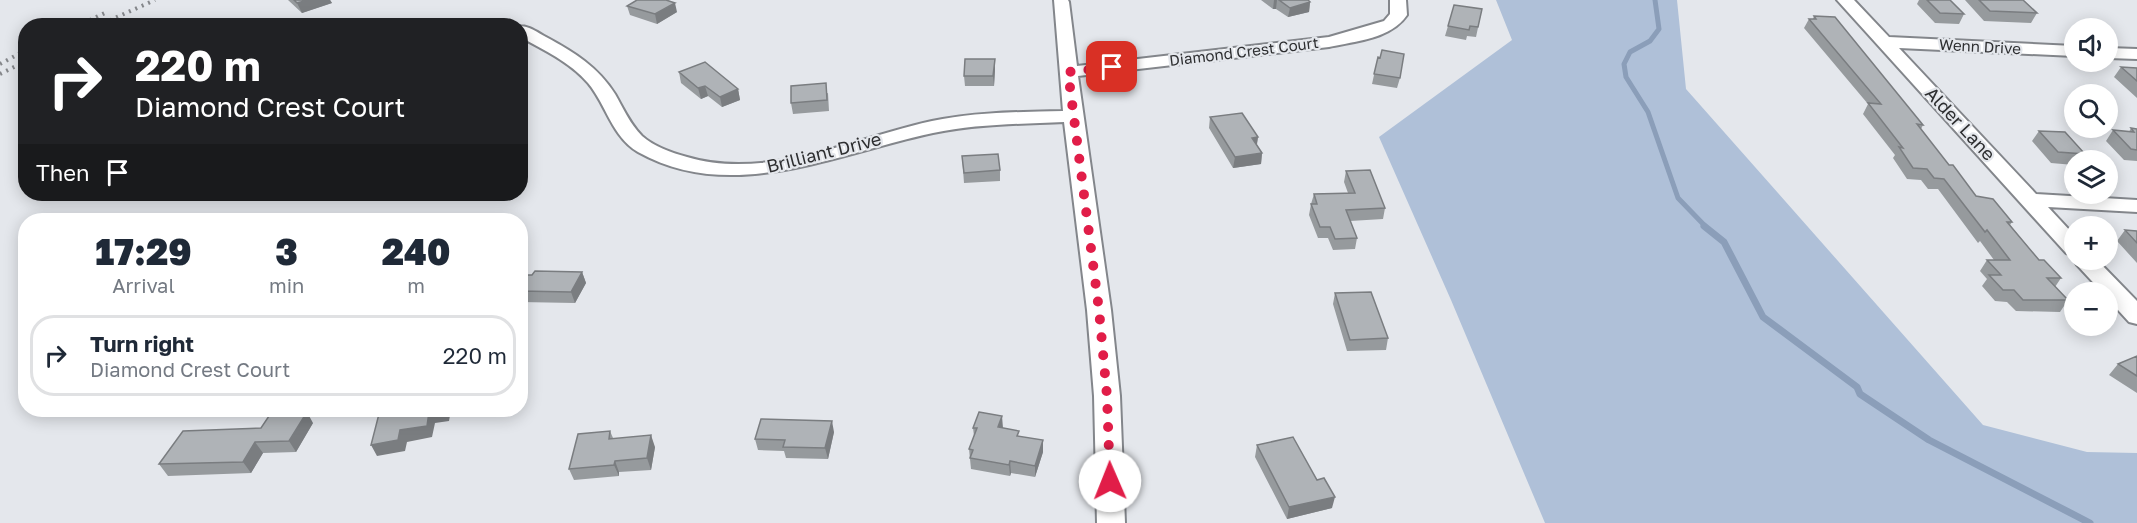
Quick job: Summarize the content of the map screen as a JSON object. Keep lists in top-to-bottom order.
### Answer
{
  "streets": {
    "street": [
      "Wenn Drive",
      "Diamond Crest Court",
      "Alder Lane",
      "Brilliant Drive"
    ]
  },
  "crossings": [
    ["Wenn Drive", "Alder Lane"]
  ],
  "page": {
    "map_buttons": ["+", "−"],
    "turn": ["220 m", "Diamond Crest Court"],
    "then": "Then",
    "eta": [
      "17:29",
      "Arrival",
      "3",
      "min",
      "240",
      "m"
    ],
    "list": [
      {
        "name": "Turn right",
        "note": "Diamond Crest Court",
        "value": "220 m"
      }
    ]
  }
}
